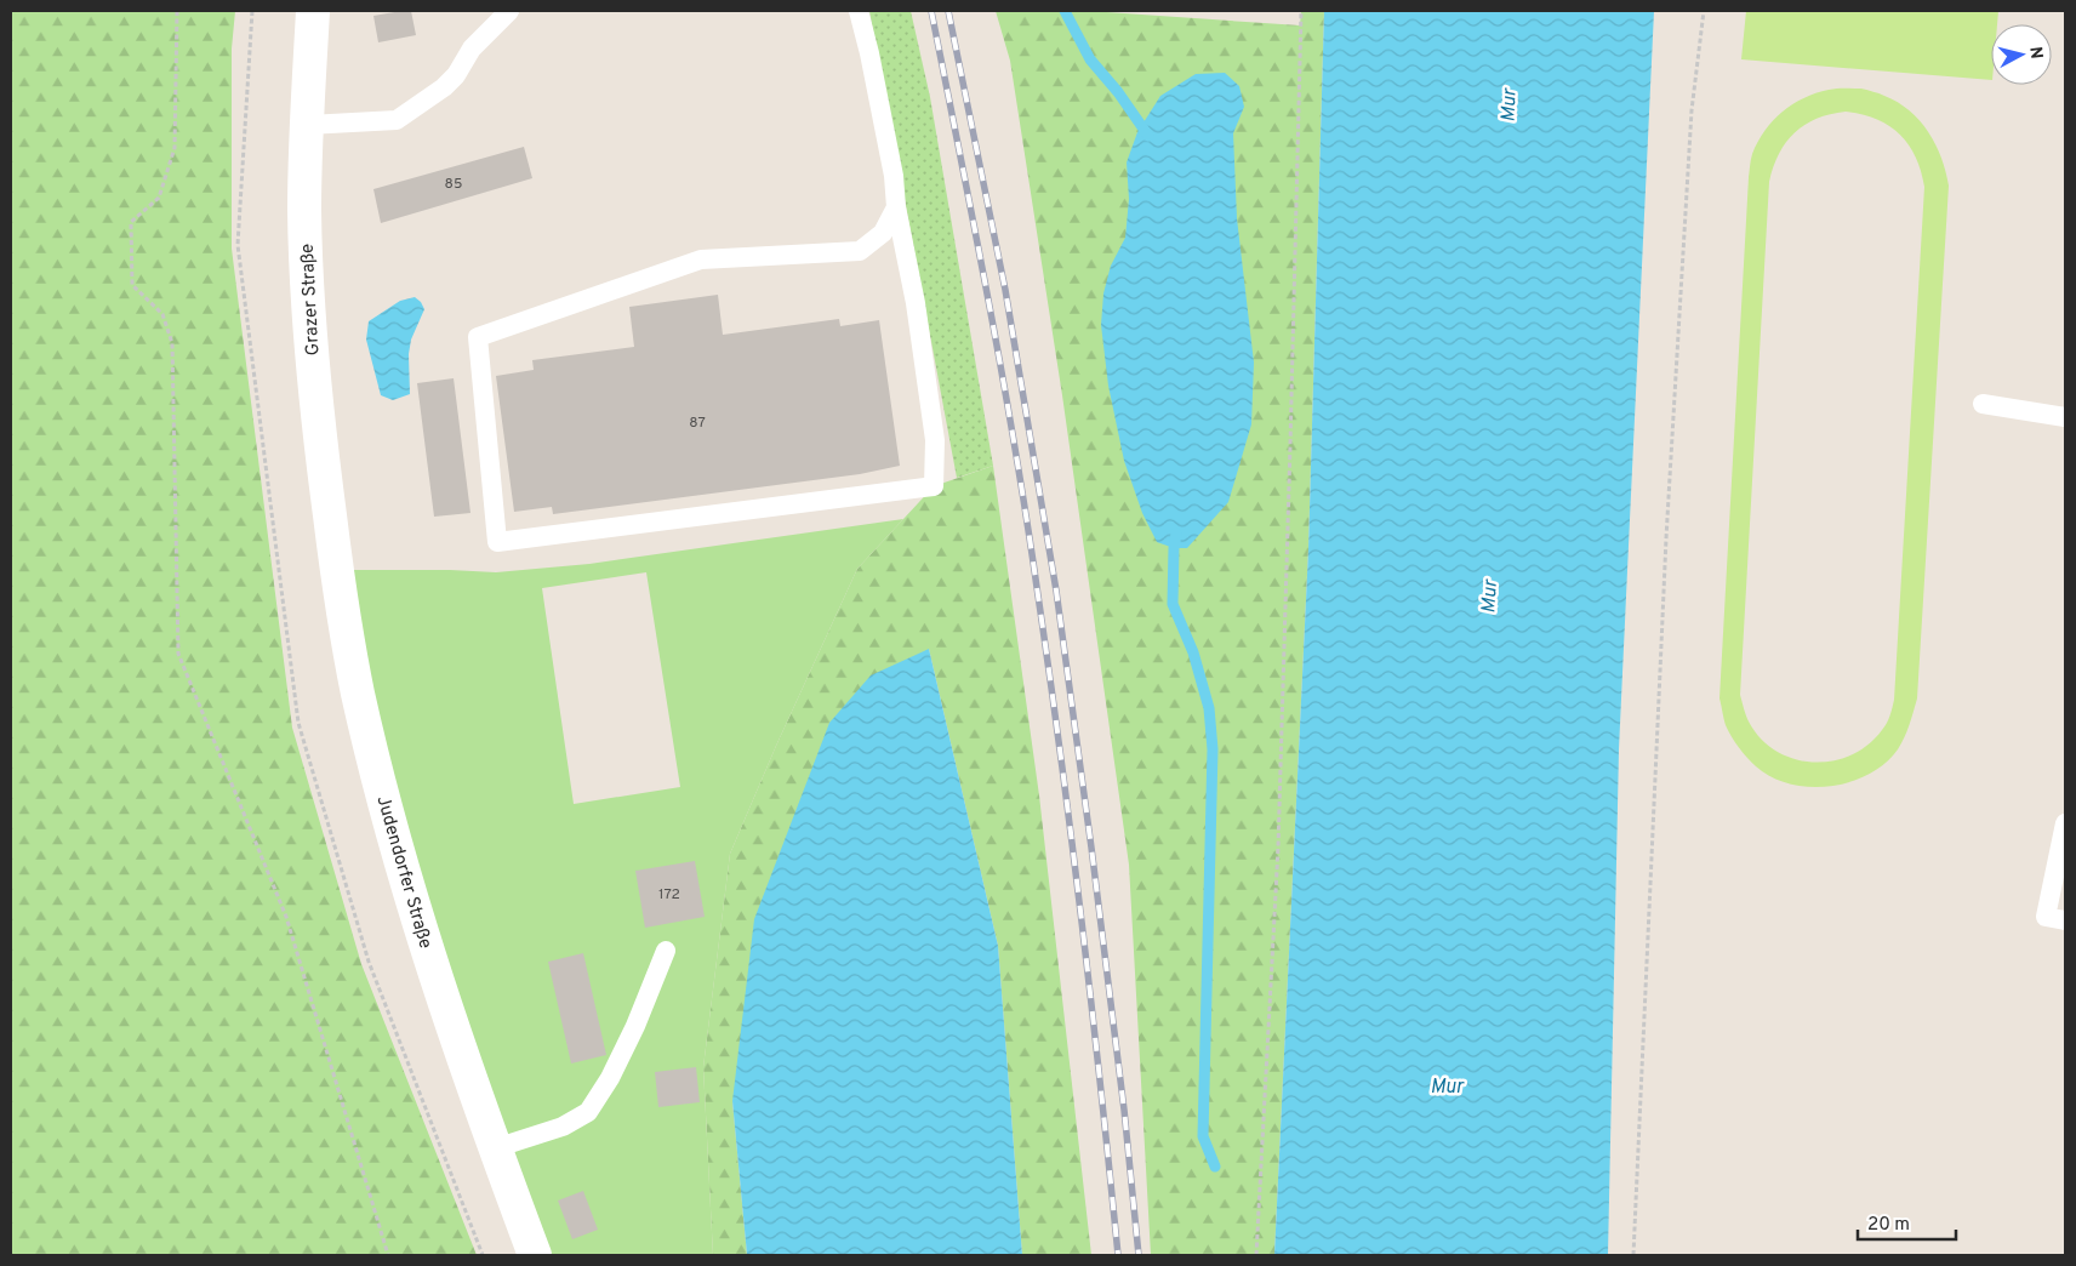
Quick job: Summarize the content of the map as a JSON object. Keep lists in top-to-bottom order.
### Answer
{
  "streets": {
    "main road": ["Grazer Straße", "Judendorfer Straße"]
  },
  "crossings": [
    ["Grazer Straße", "Judendorfer Straße"]
  ],
  "water": ["Mur"],
  "house_numbers": ["85", "87", "172"],
  "scale_bar": "20 m",
  "north": "right"
}
